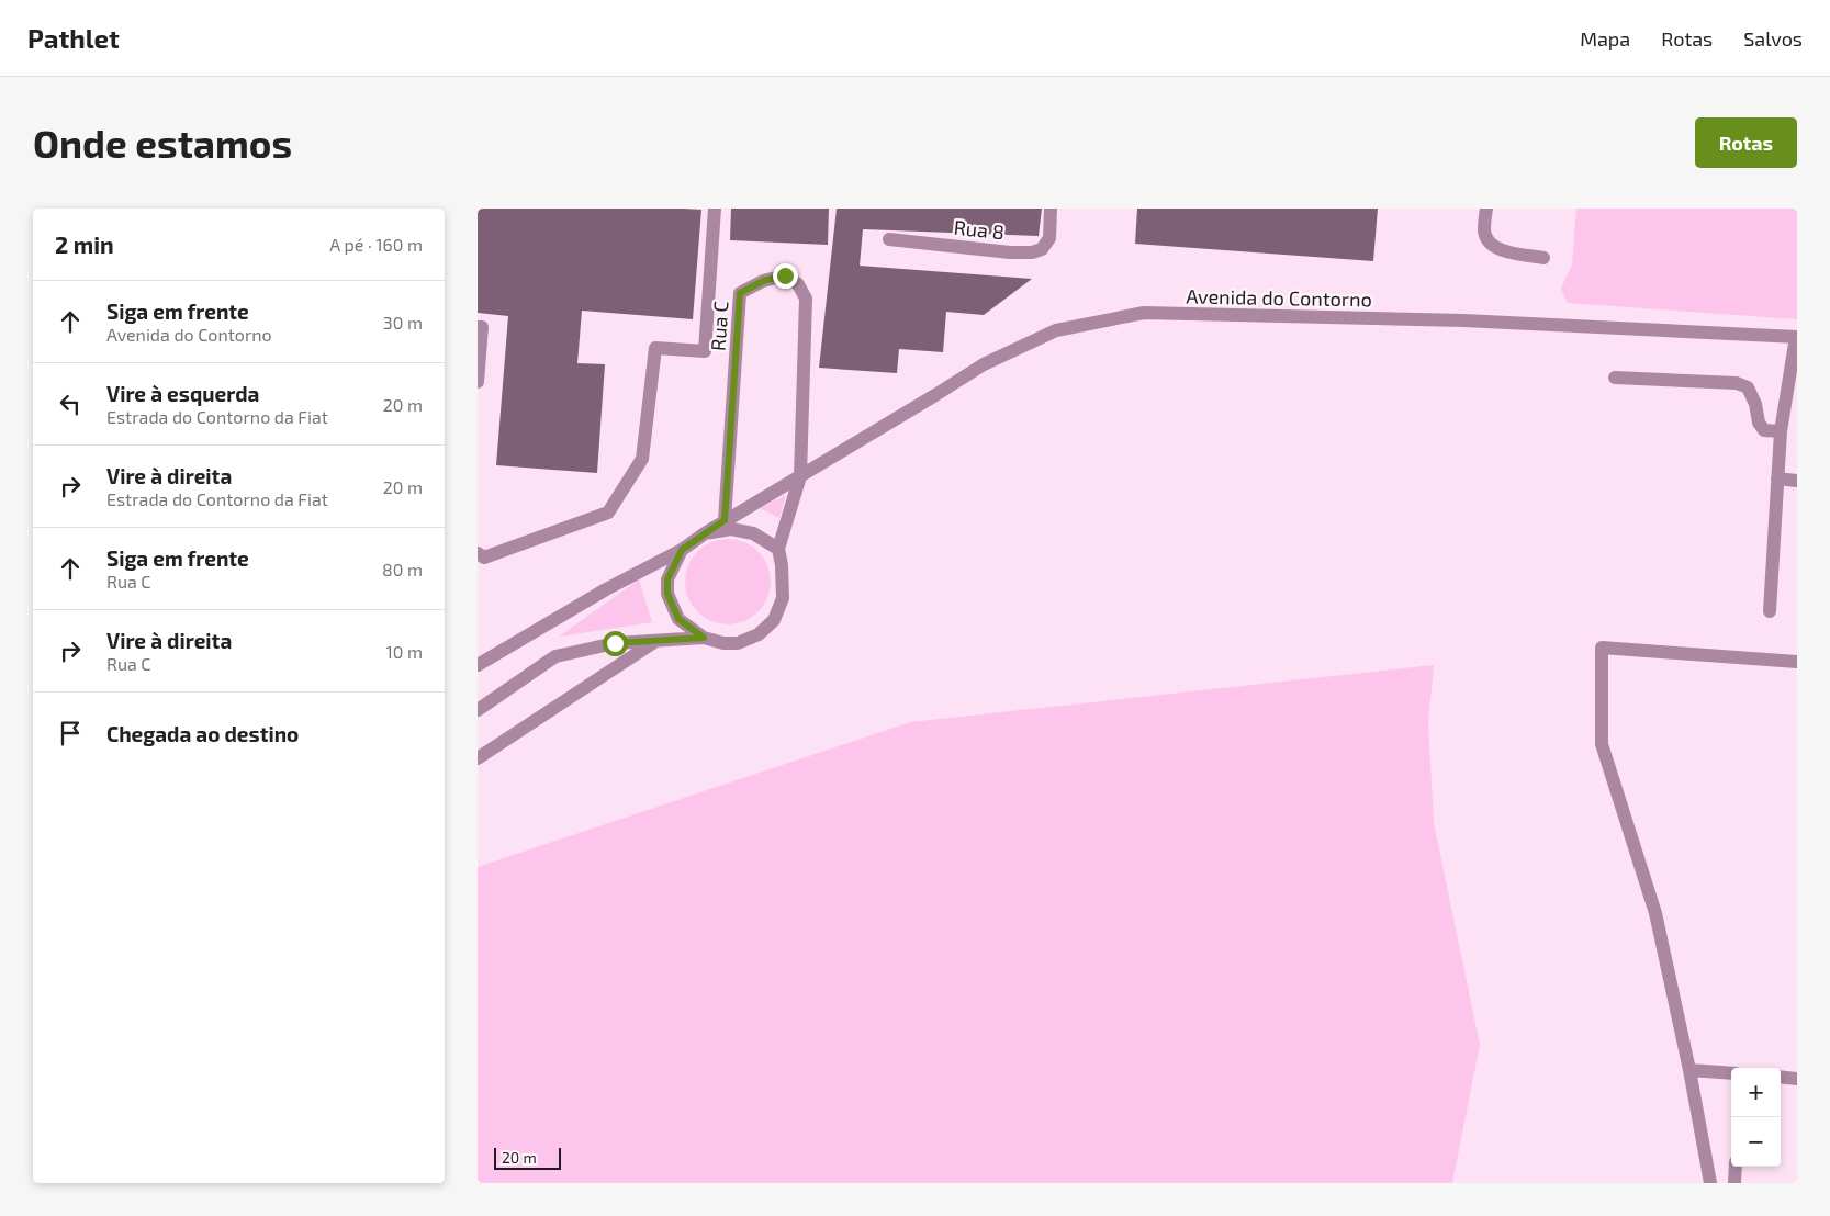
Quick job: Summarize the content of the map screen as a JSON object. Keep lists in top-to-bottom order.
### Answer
{
  "streets": {
    "street": ["Rua 8", "Avenida do Contorno", "Rua C"]
  },
  "crossings": [
    ["Avenida do Contorno", "Rua C"]
  ],
  "scale_bar": "20 m",
  "page": {
    "header": "Pathlet",
    "nav": ["Mapa", "Rotas", "Salvos"],
    "buttons": "Rotas",
    "title": "Onde estamos",
    "heading": ["2 min", "A pé · 160 m"],
    "list": [
      ["Siga em frente", "Avenida do Contorno", "30 m"],
      ["Vire à esquerda", "Estrada do Contorno da Fiat", "20 m"],
      ["Vire à direita", "Estrada do Contorno da Fiat", "20 m"],
      ["Siga em frente", "Rua C", "80 m"],
      ["Vire à direita", "Rua C", "10 m"],
      "Chegada ao destino"
    ],
    "map_buttons": ["+", "−"],
    "scale": "20 m"
  }
}
